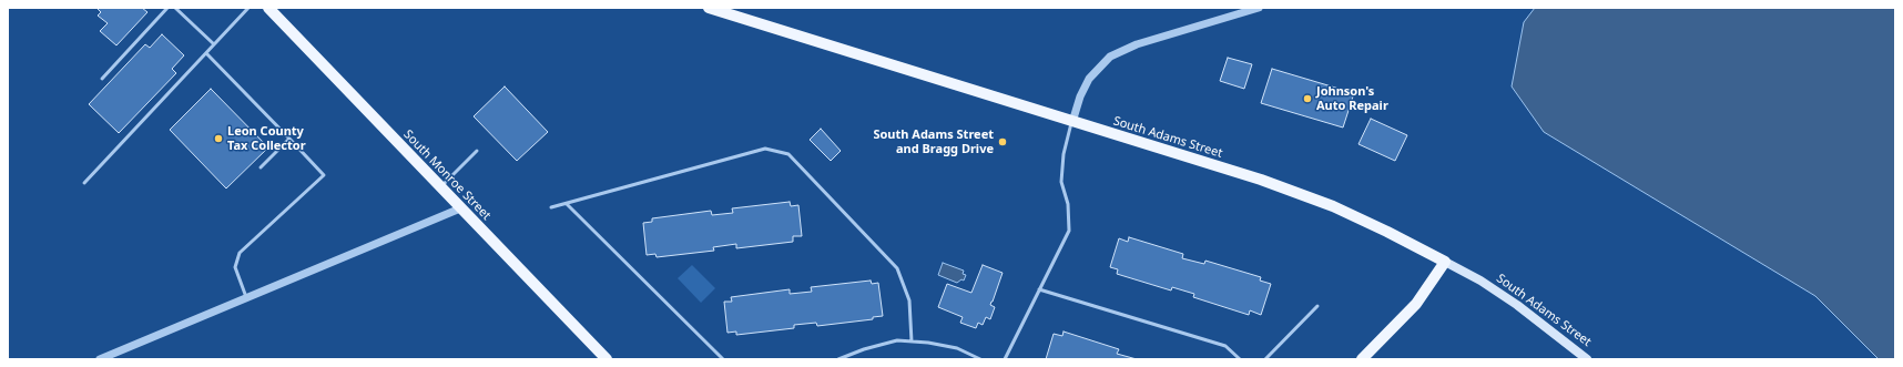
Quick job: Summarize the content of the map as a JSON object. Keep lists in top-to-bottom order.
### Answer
{
  "streets": {
    "main road": ["South Adams Street", "South Monroe Street"]
  },
  "places": ["Johnson's Auto Repair", "Leon County Tax Collector", "South Adams Street and Bragg Drive"]
}
